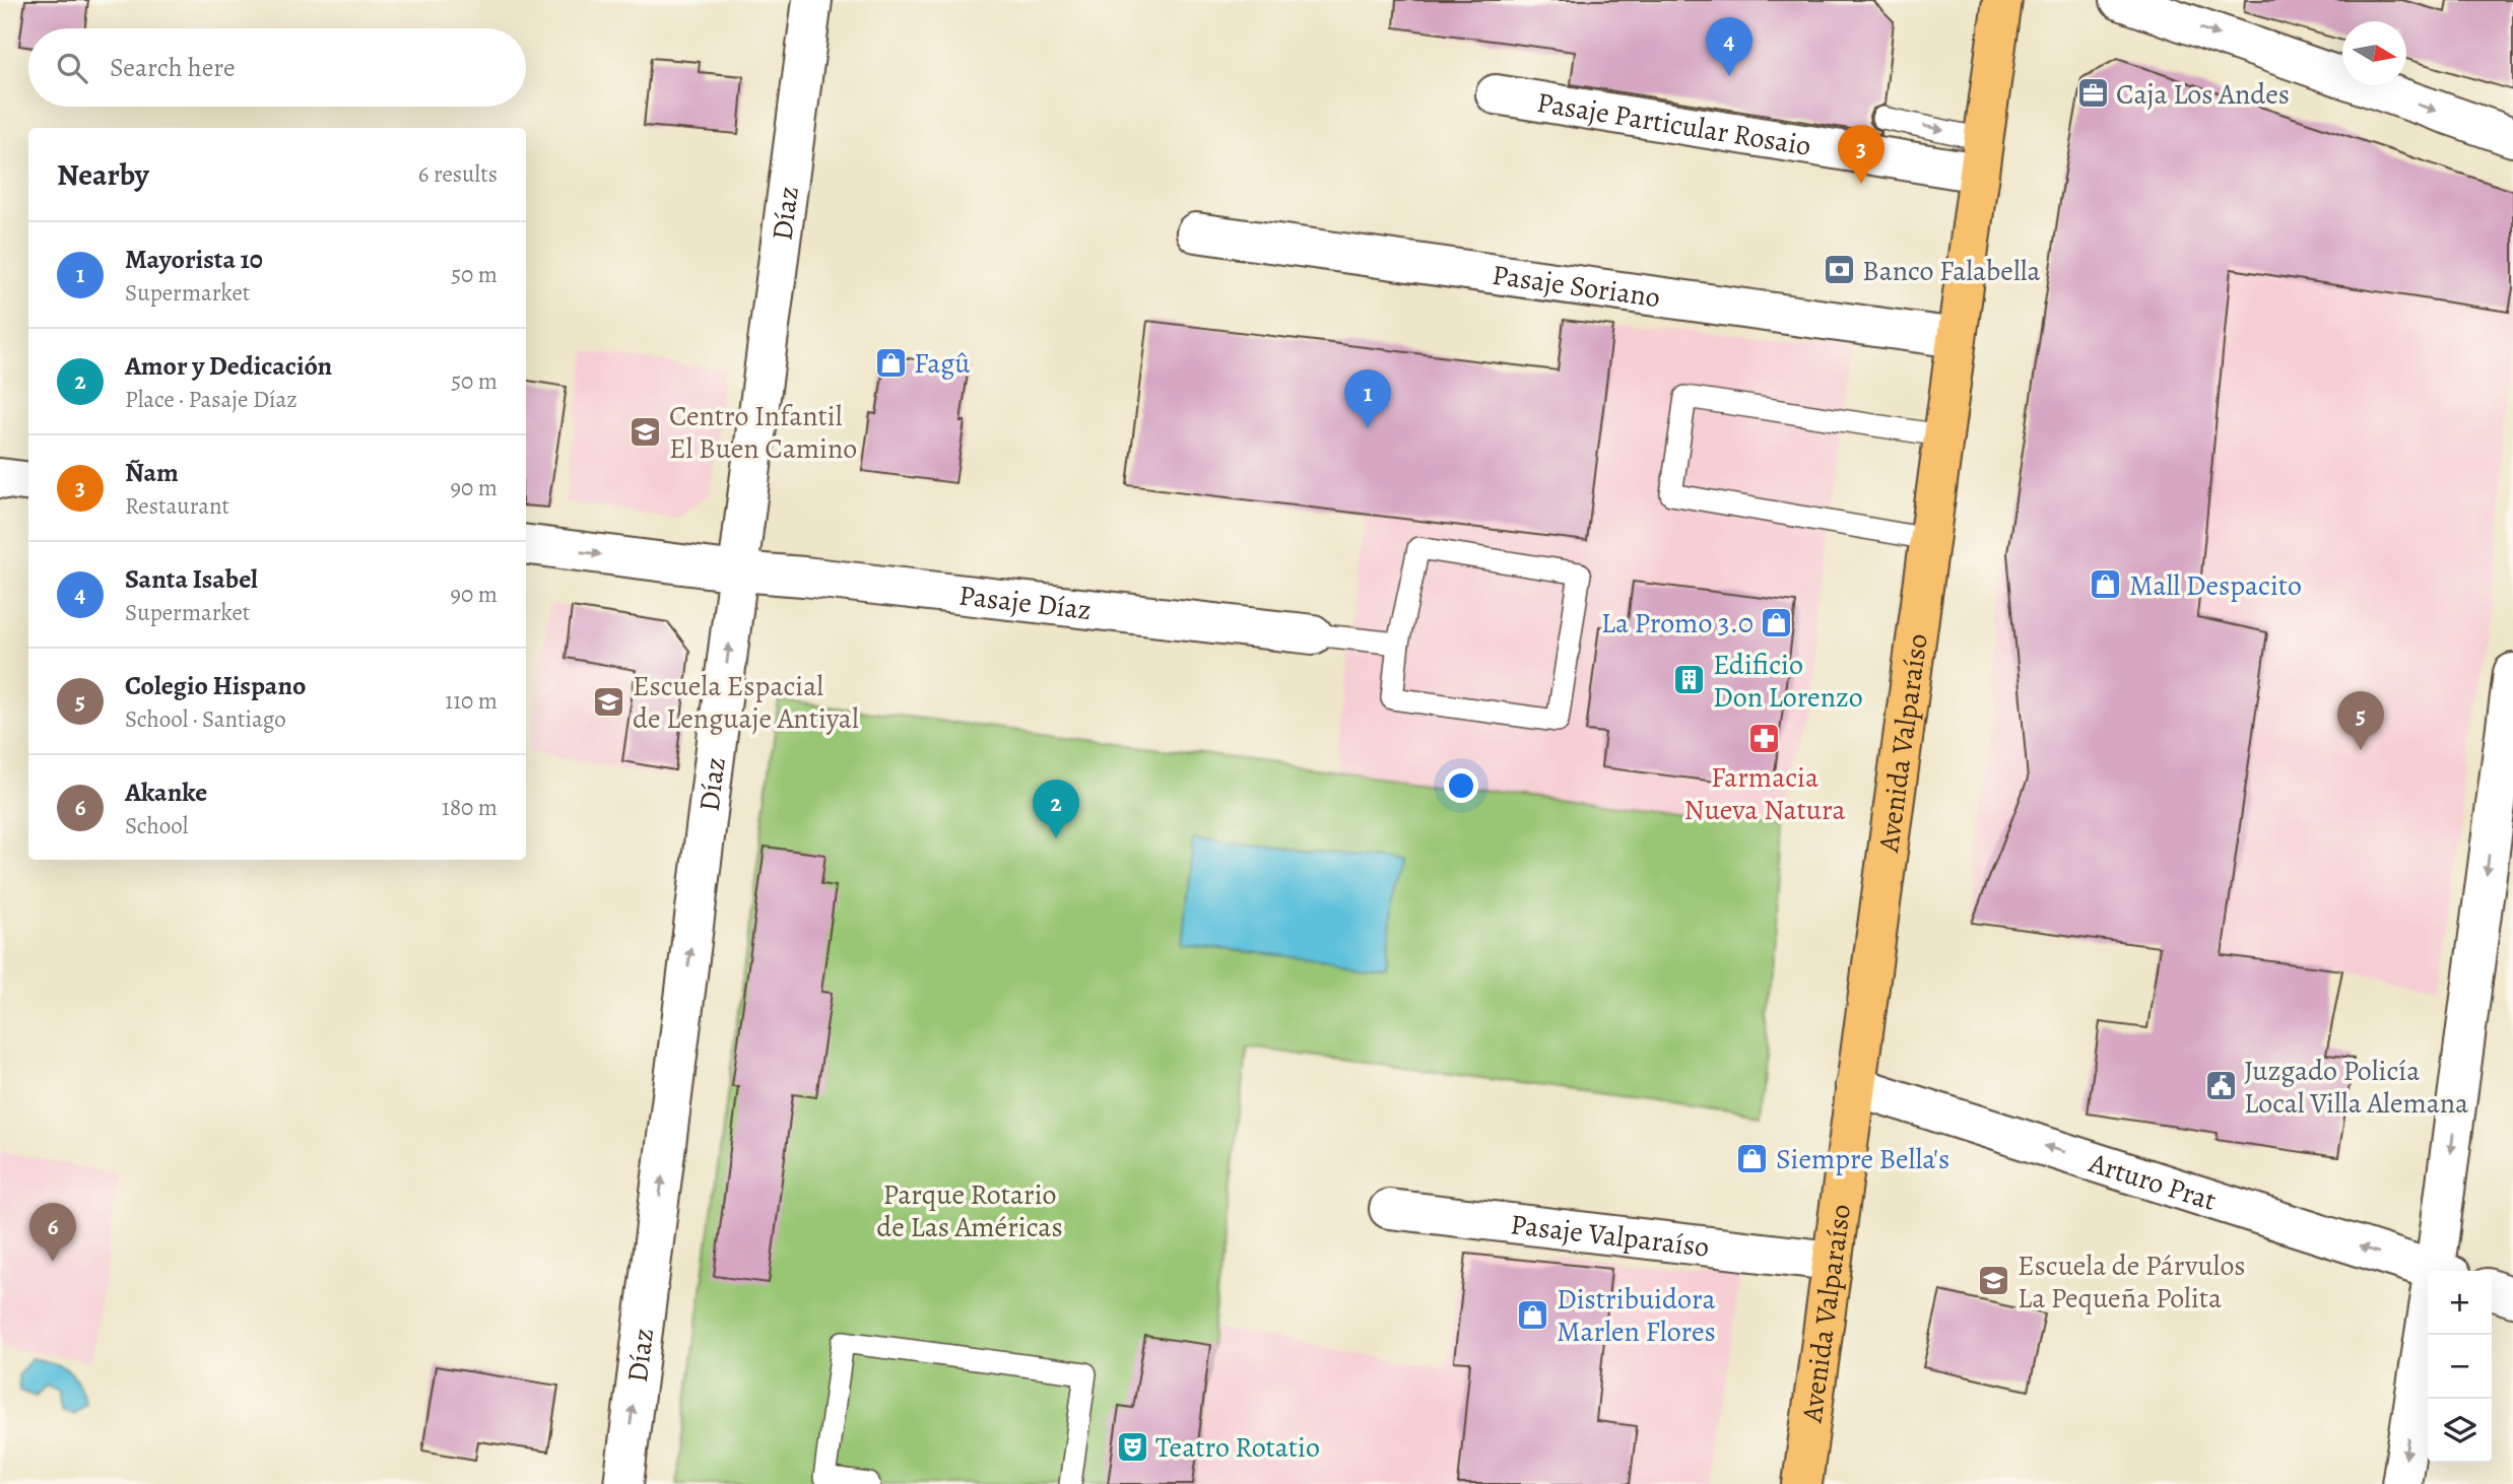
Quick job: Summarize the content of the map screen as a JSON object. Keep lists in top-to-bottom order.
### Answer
{
  "streets": {
    "main road": ["Avenida Valparaíso"],
    "street": [
      "Pasaje Particular Rosaio",
      "Díaz",
      "Pasaje Soriano",
      "Pasaje Díaz",
      "Arturo Prat",
      "Pasaje Valparaíso"
    ]
  },
  "crossings": [
    ["Pasaje Particular Rosaio", "Avenida Valparaíso"],
    ["Díaz", "Pasaje Díaz"],
    ["Pasaje Soriano", "Avenida Valparaíso"],
    ["Avenida Valparaíso", "Arturo Prat"],
    ["Avenida Valparaíso", "Pasaje Valparaíso"]
  ],
  "one_way": ["Díaz", "Arturo Prat"],
  "parks": ["Parque Rotario de Las Américas"],
  "places": {
    "office": ["Caja Los Andes"],
    "bank": ["Banco Falabella"],
    "shop": [
      "Fagû",
      "Mall Despacito",
      "La Promo 3.0",
      "Siempre Bella's",
      "Distribuidora Marlen Flores"
    ],
    "school or university": ["Centro Infantil El Buen Camino", "Escuela Espacial de Lenguaje Antiyal", "Escuela de Párvulos La Pequeña Polita"],
    "building": ["Edificio Don Lorenzo"],
    "pharmacy": ["Farmacia Nueva Natura"],
    "public building": ["Juzgado Policía Local Villa Alemana"],
    "theatre": ["Teatro Rotatio"]
  },
  "north": "right",
  "page": {
    "pins": [
      "4",
      "3",
      "1",
      "5",
      "2",
      "6"
    ],
    "search": "Search here",
    "heading": ["Nearby", "6 results"],
    "list": [
      {
        "mark": "1",
        "name": "Mayorista 10",
        "note": "Supermarket",
        "value": "50 m"
      },
      {
        "mark": "2",
        "name": "Amor y Dedicación",
        "note": "Place · Pasaje Díaz",
        "value": "50 m"
      },
      {
        "mark": "3",
        "name": "Ñam",
        "note": "Restaurant",
        "value": "90 m"
      },
      {
        "mark": "4",
        "name": "Santa Isabel",
        "note": "Supermarket",
        "value": "90 m"
      },
      {
        "mark": "5",
        "name": "Colegio Hispano",
        "note": "School · Santiago",
        "value": "110 m"
      },
      {
        "mark": "6",
        "name": "Akanke",
        "note": "School",
        "value": "180 m"
      }
    ],
    "map_buttons": ["+", "−"]
  }
}
